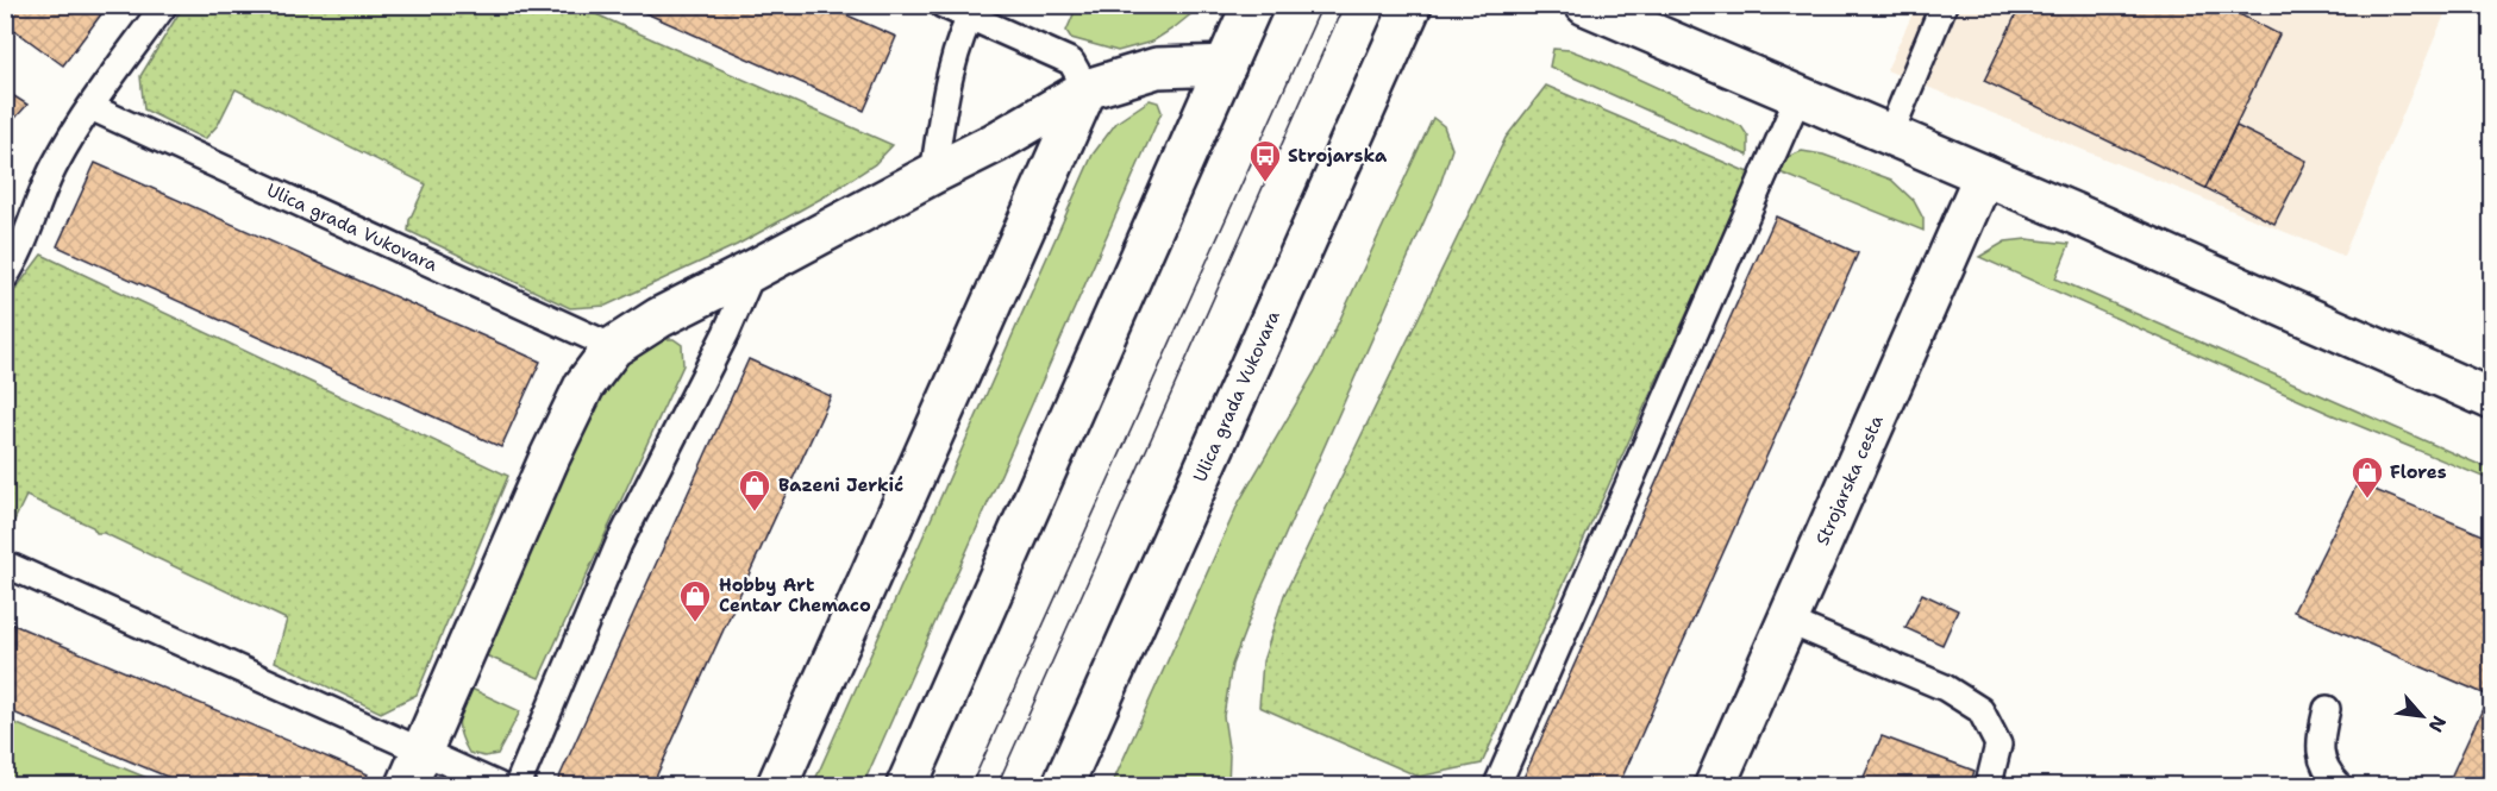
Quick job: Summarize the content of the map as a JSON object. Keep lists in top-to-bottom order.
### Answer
{
  "streets": {
    "street": ["Ulica grada Vukovara", "Strojarska cesta"]
  },
  "places": {
    "bus stop": ["Strojarska"],
    "shop": ["Flores", "Bazeni Jerkić", "Hobby Art Centar Chemaco"]
  },
  "north": "bottom right"
}
